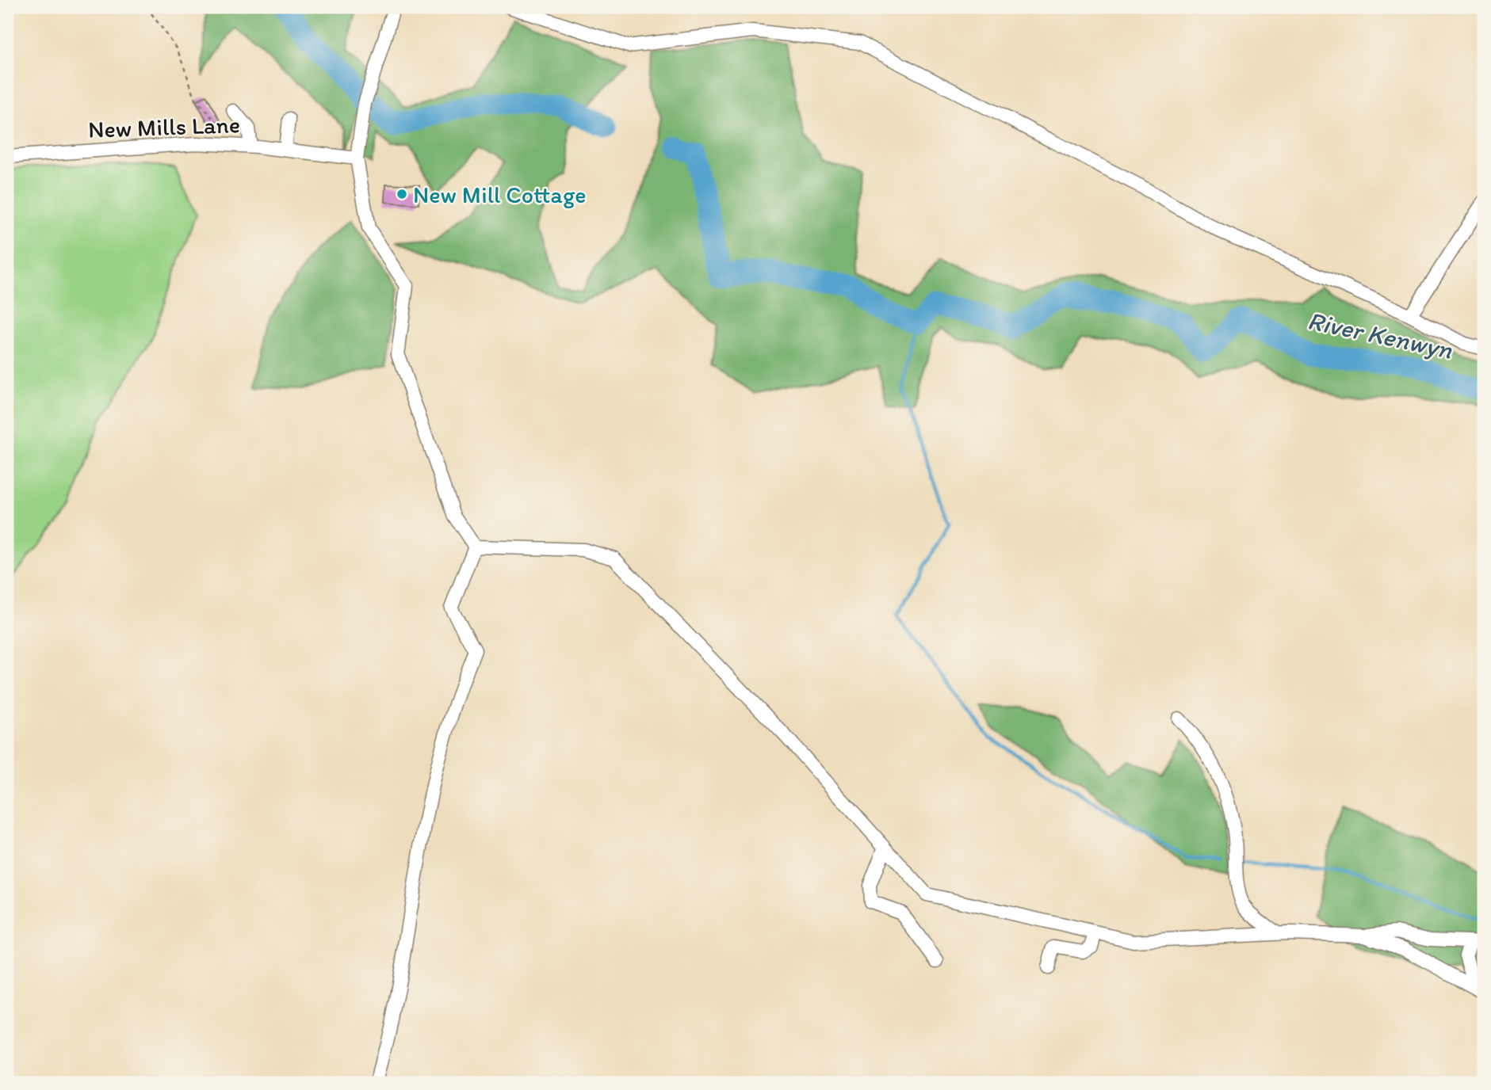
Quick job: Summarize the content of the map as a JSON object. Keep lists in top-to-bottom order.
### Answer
{
  "streets": {
    "street": ["New Mills Lane"]
  },
  "water": ["River Kenwyn"],
  "places": ["New Mill Cottage"]
}
